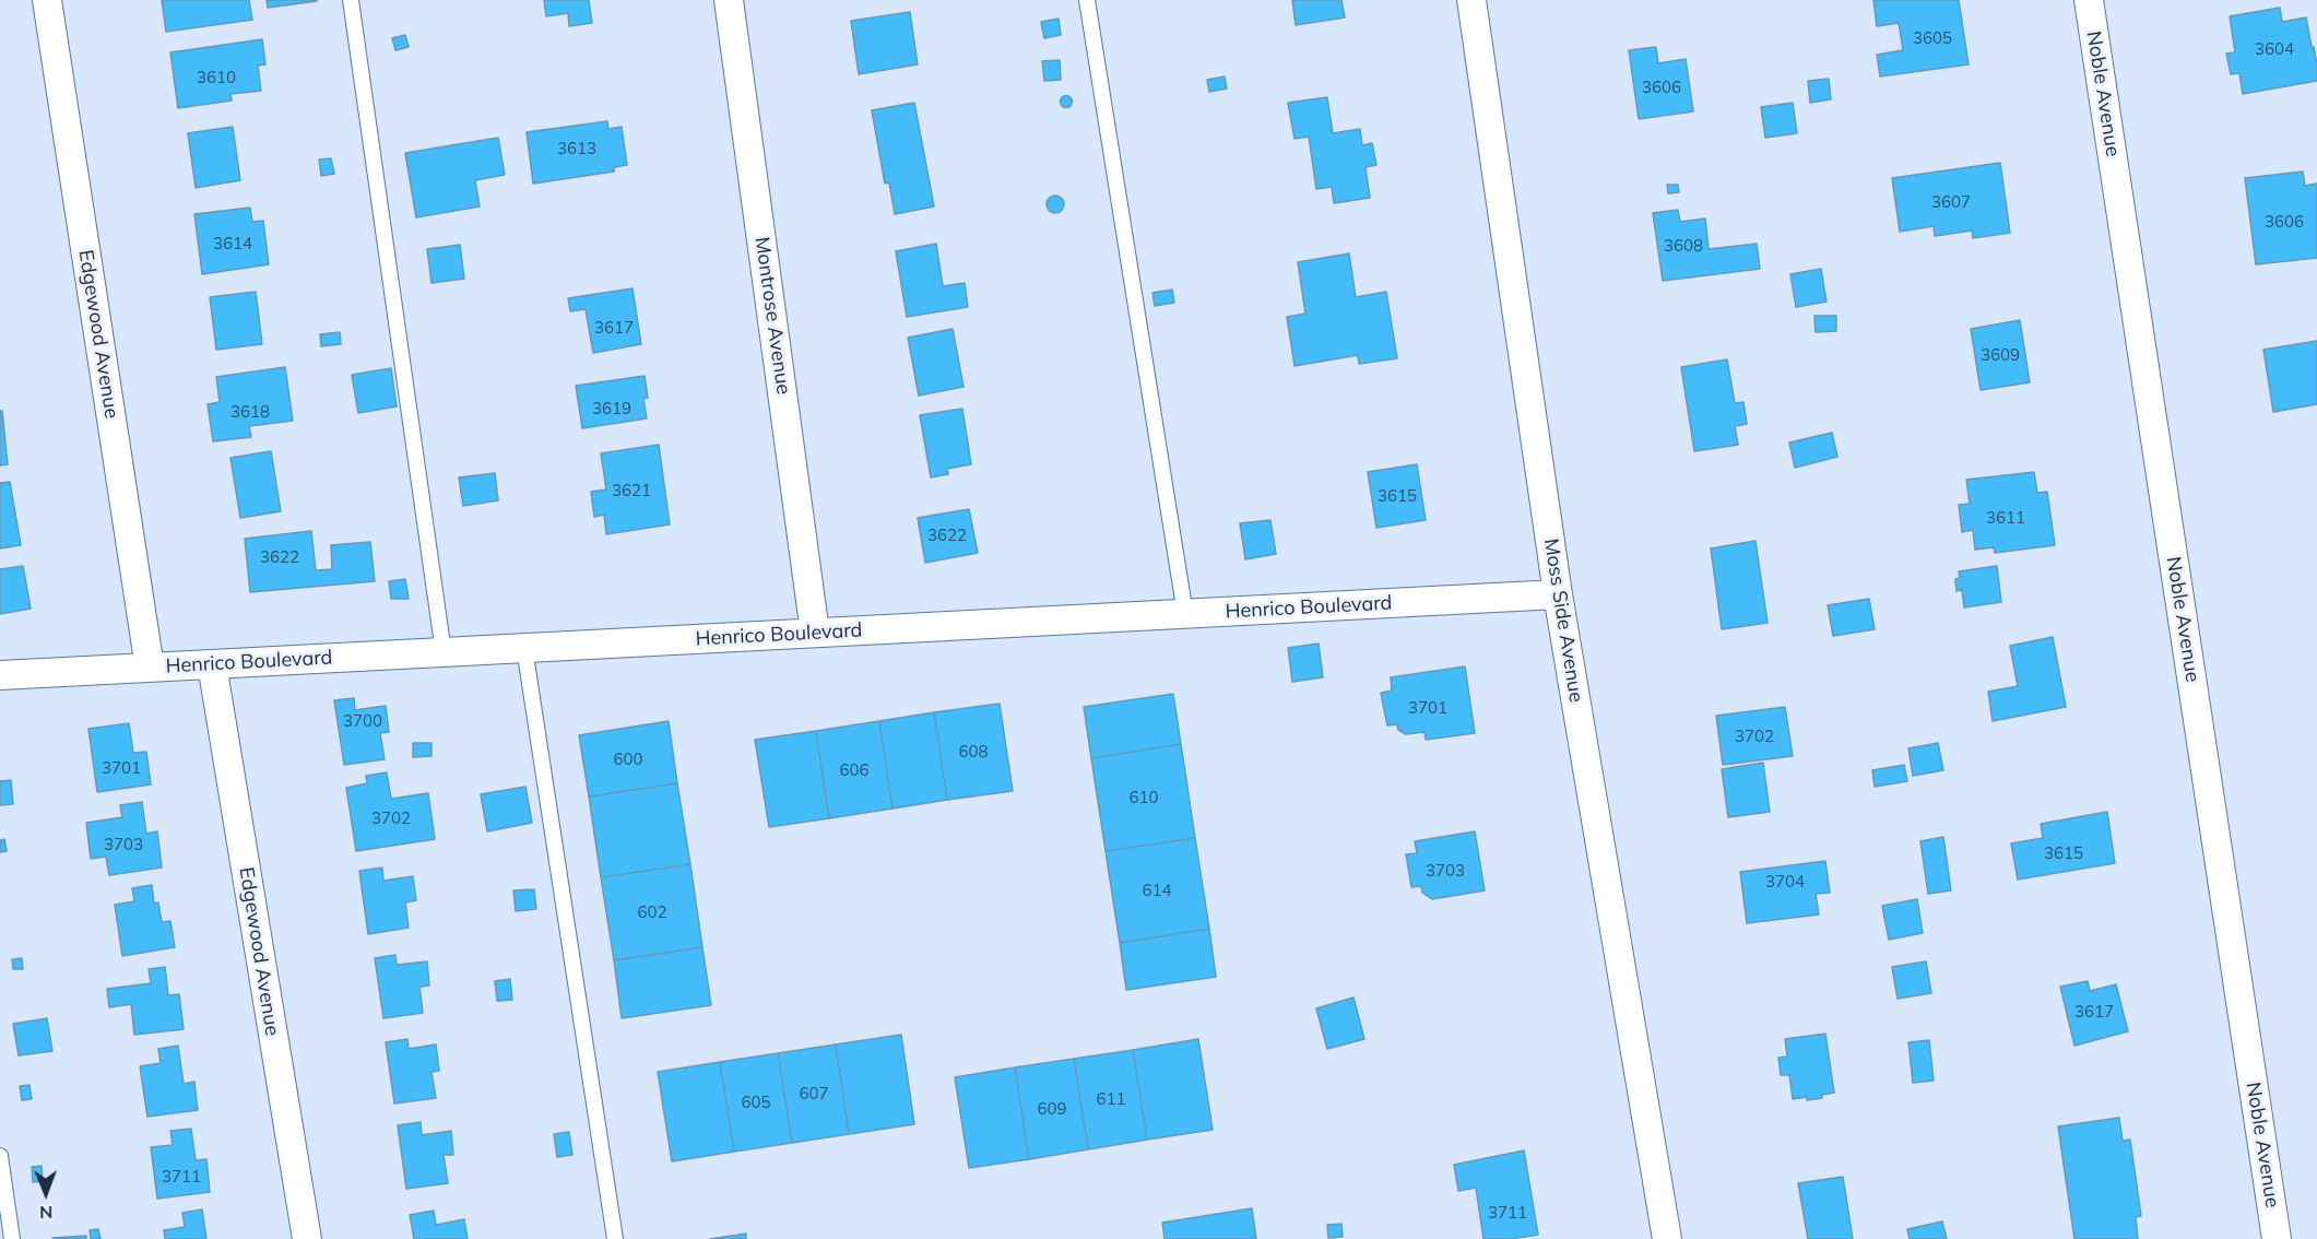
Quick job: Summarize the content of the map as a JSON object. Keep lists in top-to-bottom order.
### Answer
{
  "streets": {
    "street": [
      "Noble Avenue",
      "Montrose Avenue",
      "Edgewood Avenue",
      "Henrico Boulevard",
      "Moss Side Avenue"
    ]
  },
  "crossings": [
    ["Montrose Avenue", "Henrico Boulevard"],
    ["Edgewood Avenue", "Henrico Boulevard"],
    ["Henrico Boulevard", "Moss Side Avenue"]
  ],
  "house_numbers": [
    "3605",
    "3604",
    "3610",
    "3606",
    "3613",
    "3607",
    "3606",
    "3614",
    "3608",
    "3617",
    "3609",
    "3619",
    "3618",
    "3621",
    "3615",
    "3611",
    "3622",
    "3622",
    "3701",
    "3700",
    "3702",
    "608",
    "600",
    "3701",
    "606",
    "610",
    "3702",
    "3703",
    "3615",
    "3703",
    "3704",
    "614",
    "602",
    "3617",
    "607",
    "611",
    "605",
    "609",
    "3711",
    "3711"
  ],
  "north": "bottom"
}
